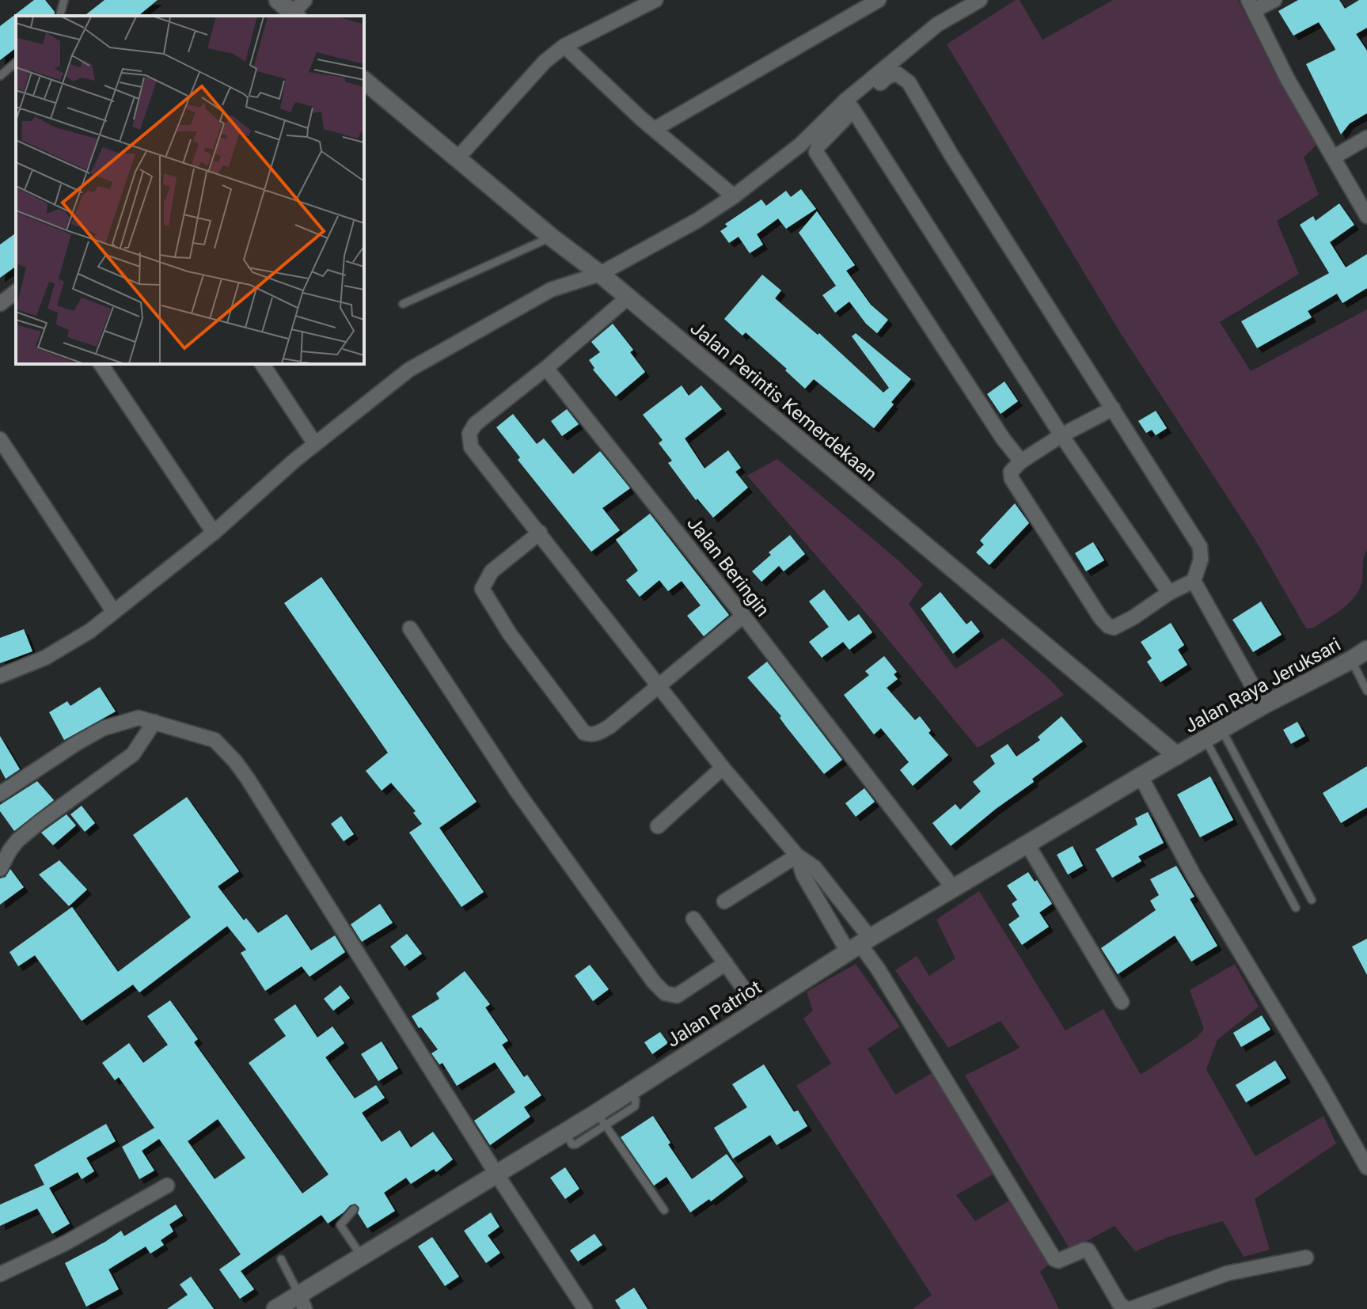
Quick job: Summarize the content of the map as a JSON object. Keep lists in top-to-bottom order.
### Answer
{
  "streets": {
    "street": [
      "Jalan Perintis Kemerdekaan",
      "Jalan Beringin",
      "Jalan Raya Jeruksari",
      "Jalan Patriot"
    ]
  },
  "crossings": [
    ["Jalan Perintis Kemerdekaan", "Jalan Raya Jeruksari"],
    ["Jalan Perintis Kemerdekaan", "Jalan Patriot"],
    ["Jalan Beringin", "Jalan Patriot"],
    ["Jalan Raya Jeruksari", "Jalan Patriot"]
  ]
}
